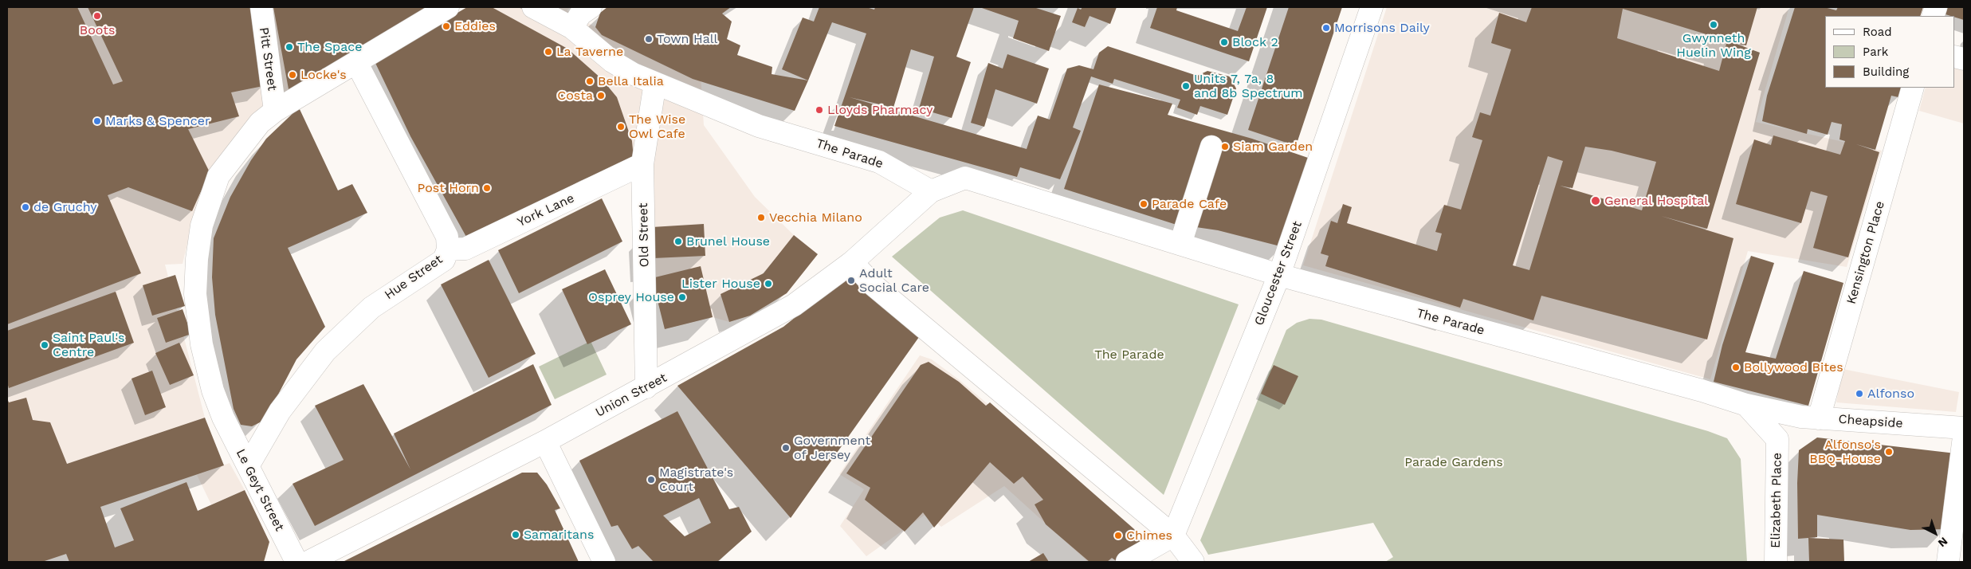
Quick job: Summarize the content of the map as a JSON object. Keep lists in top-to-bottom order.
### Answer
{
  "streets": {
    "main road": [
      "Pitt Street",
      "The Parade",
      "York Lane",
      "Old Street",
      "Kensington Place",
      "Gloucester Street",
      "Hue Street",
      "Union Street",
      "Cheapside",
      "Le Geyt Street",
      "Elizabeth Place"
    ]
  },
  "crossings": [
    ["Pitt Street", "Le Geyt Street"],
    ["The Parade", "Old Street"],
    ["The Parade", "Gloucester Street"],
    ["The Parade", "Union Street"],
    ["The Parade", "Cheapside"],
    ["The Parade", "Elizabeth Place"],
    ["York Lane", "Old Street"],
    ["York Lane", "Hue Street"],
    ["Old Street", "Union Street"],
    ["Kensington Place", "Cheapside"],
    ["Kensington Place", "Elizabeth Place"],
    ["Hue Street", "Le Geyt Street"],
    ["Cheapside", "Elizabeth Place"]
  ],
  "parks": ["The Parade", "Parade Gardens"],
  "places": [
    "Boots",
    "Gwynneth Huelin Wing",
    "Eddies",
    "Morrisons Daily",
    "Town Hall",
    "Block 2",
    "The Space",
    "La Taverne",
    "Locke's",
    "Bella Italia",
    "Units 7, 7a, 8 and 8b Spectrum",
    "Costa",
    "Lloyds Pharmacy",
    "Marks & Spencer",
    "The Wise Owl Cafe",
    "Siam Garden",
    "Post Horn",
    "General Hospital",
    "Parade Cafe",
    "de Gruchy",
    "Vecchia Milano",
    "Brunel House",
    "Adult Social Care",
    "Lister House",
    "Osprey House",
    "Saint Paul's Centre",
    "Bollywood Bites",
    "Alfonso",
    "Government of Jersey",
    "Alfonso's BBQ-House",
    "Magistrate's Court",
    "Samaritans",
    "Chimes"
  ],
  "legend": ["Road", "Park", "Building"],
  "north": "bottom right"
}
